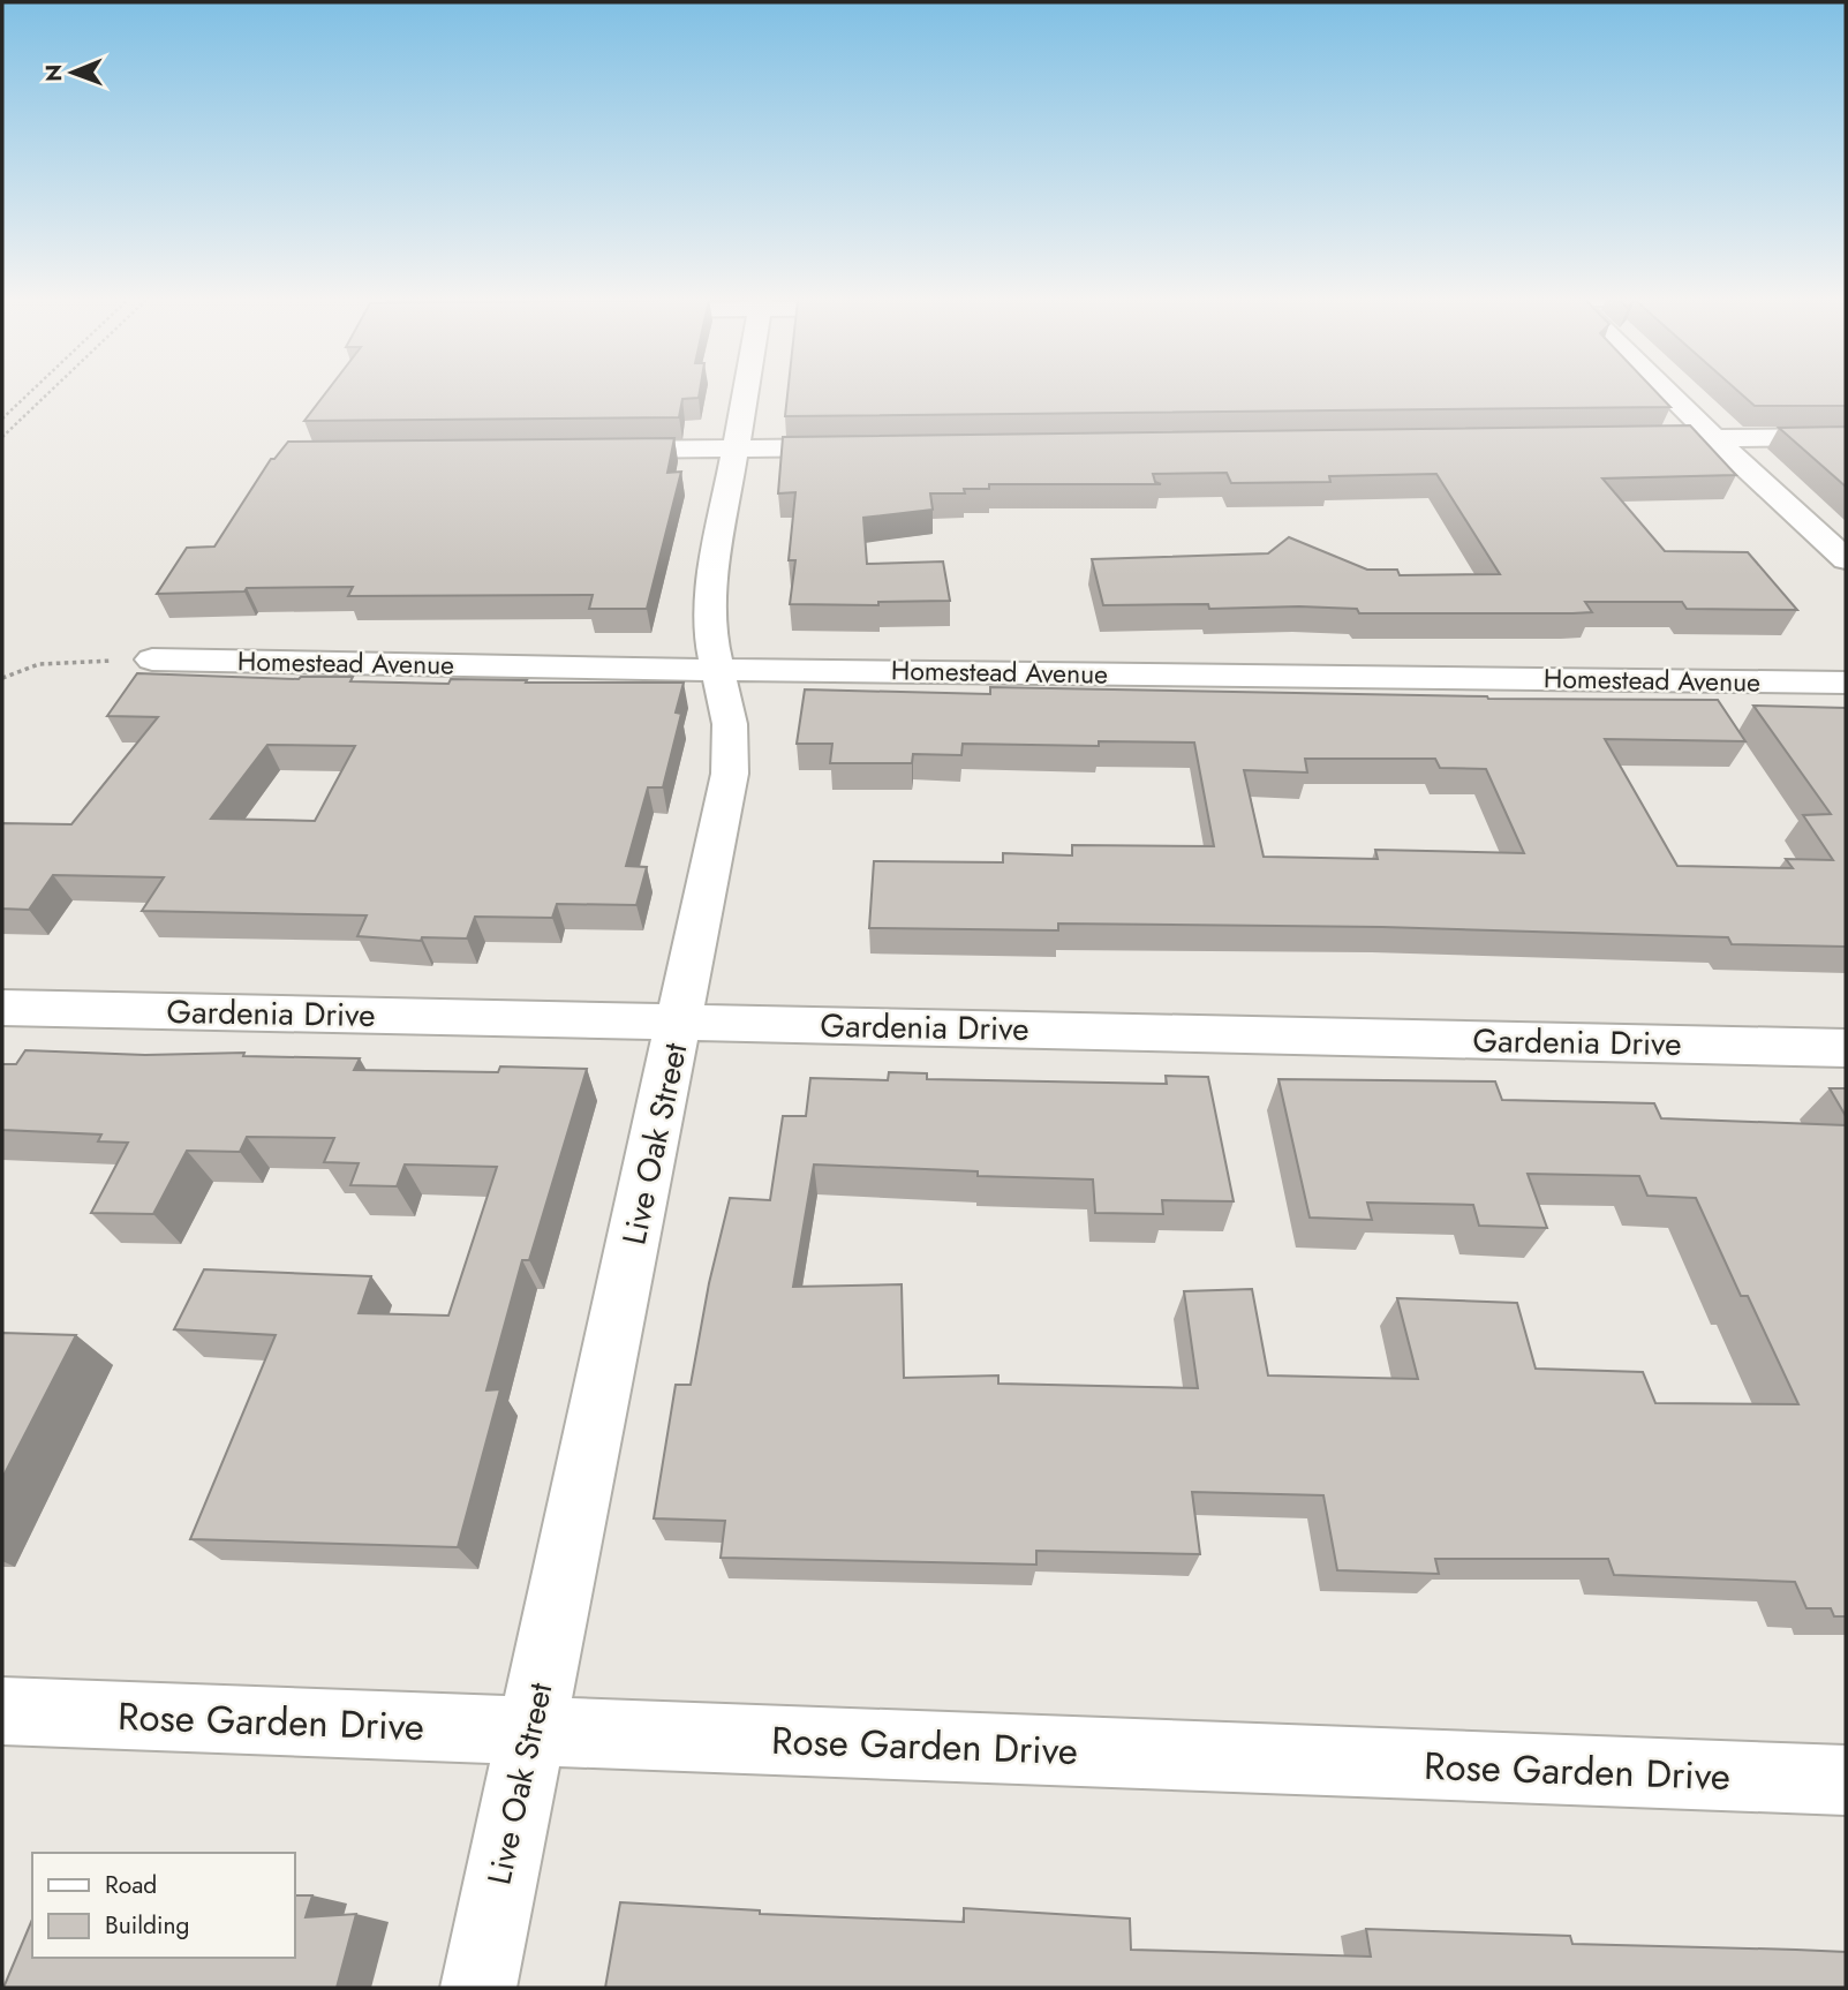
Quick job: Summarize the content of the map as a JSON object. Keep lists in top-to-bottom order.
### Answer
{
  "streets": {
    "street": [
      "Homestead Avenue",
      "Gardenia Drive",
      "Live Oak Street",
      "Rose Garden Drive"
    ]
  },
  "crossings": [
    ["Homestead Avenue", "Live Oak Street"],
    ["Gardenia Drive", "Live Oak Street"],
    ["Live Oak Street", "Rose Garden Drive"]
  ],
  "legend": ["Road", "Building"],
  "north": "left"
}
